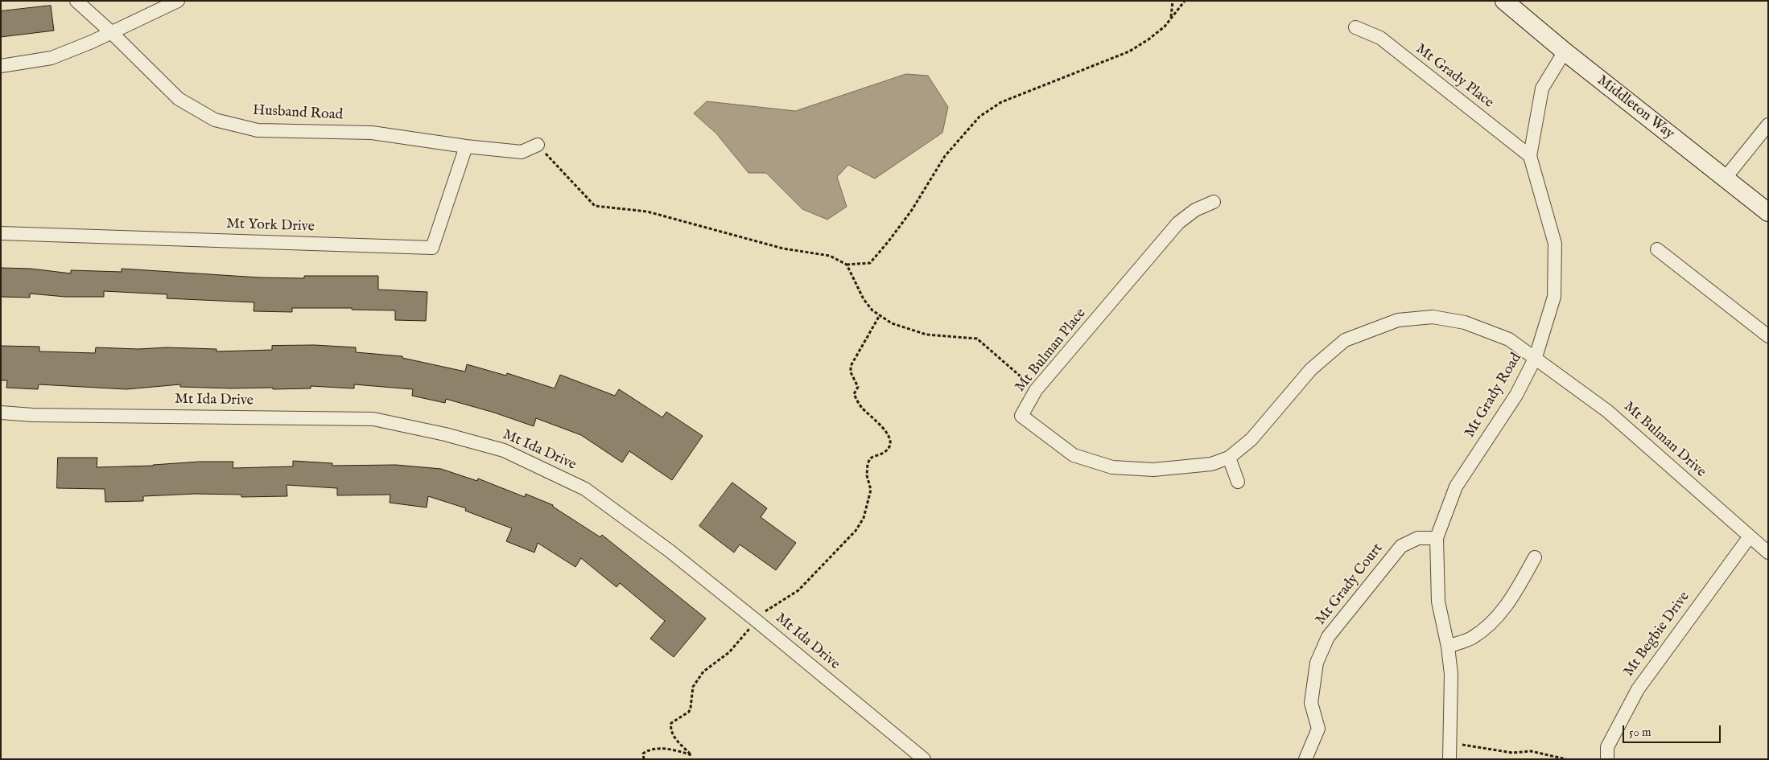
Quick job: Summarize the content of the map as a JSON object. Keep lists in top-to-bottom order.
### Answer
{
  "streets": {
    "street": [
      "Mt Grady Place",
      "Middleton Way",
      "Husband Road",
      "Mt York Drive",
      "Mt Bulman Place",
      "Mt Grady Road",
      "Mt Ida Drive",
      "Mt Bulman Drive",
      "Mt Grady Court",
      "Mt Begbie Drive"
    ]
  },
  "crossings": [
    ["Mt Grady Place", "Mt Grady Road"],
    ["Middleton Way", "Mt Grady Road"],
    ["Husband Road", "Mt York Drive"],
    ["Mt Bulman Place", "Mt Grady Road"],
    ["Mt Bulman Place", "Mt Bulman Drive"],
    ["Mt Grady Road", "Mt Bulman Drive"],
    ["Mt Grady Road", "Mt Grady Court"],
    ["Mt Bulman Drive", "Mt Begbie Drive"]
  ],
  "scale_bar": "50 m"
}
